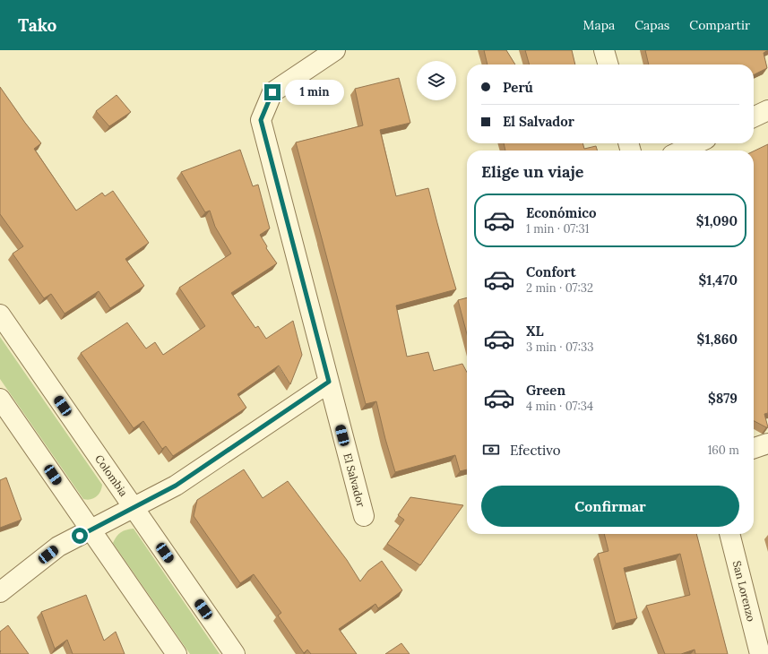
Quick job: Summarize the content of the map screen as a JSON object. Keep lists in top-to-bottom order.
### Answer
{
  "streets": {
    "street": ["Colombia", "El Salvador", "San Lorenzo"]
  },
  "page": {
    "header": "Tako",
    "nav": ["Mapa", "Capas", "Compartir"],
    "banner": ["Perú", "El Salvador"],
    "bubble": "1 min",
    "heading": "Elige un viaje",
    "list": [
      {
        "name": "Económico",
        "note": "1 min · 07:31",
        "value": "$1,090"
      },
      {
        "name": "Confort",
        "note": "2 min · 07:32",
        "value": "$1,470"
      },
      {
        "name": "XL",
        "note": "3 min · 07:33",
        "value": "$1,860"
      },
      {
        "name": "Green",
        "note": "4 min · 07:34",
        "value": "$879"
      }
    ],
    "pay": ["Efectivo", "160 m"],
    "buttons": "Confirmar"
  }
}
